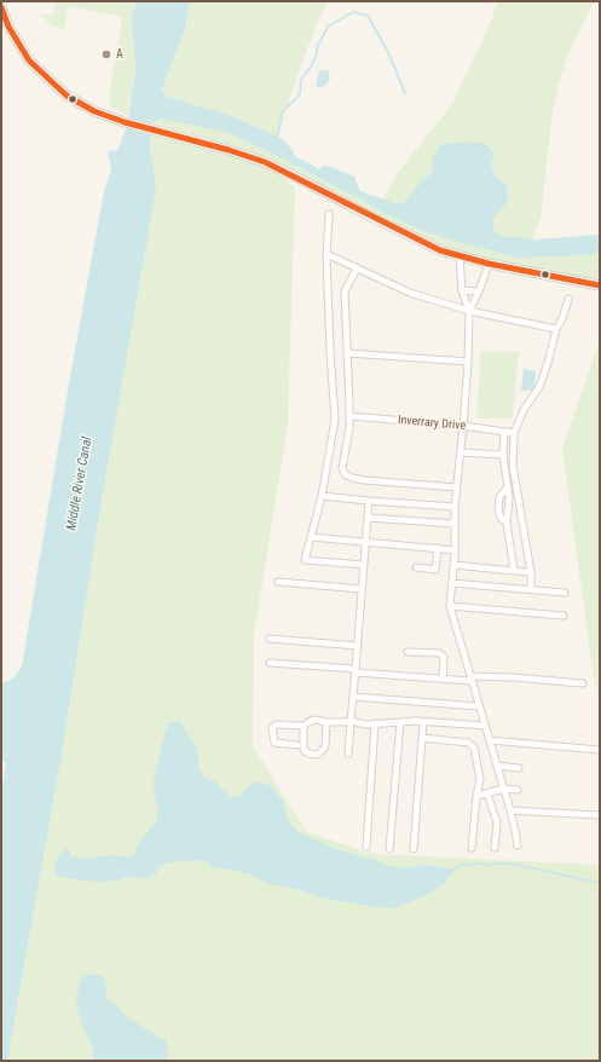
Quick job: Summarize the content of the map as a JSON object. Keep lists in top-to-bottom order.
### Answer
{
  "streets": {
    "street": ["Inverrary Drive"]
  },
  "water": ["Middle River Canal"],
  "places": ["A"]
}
